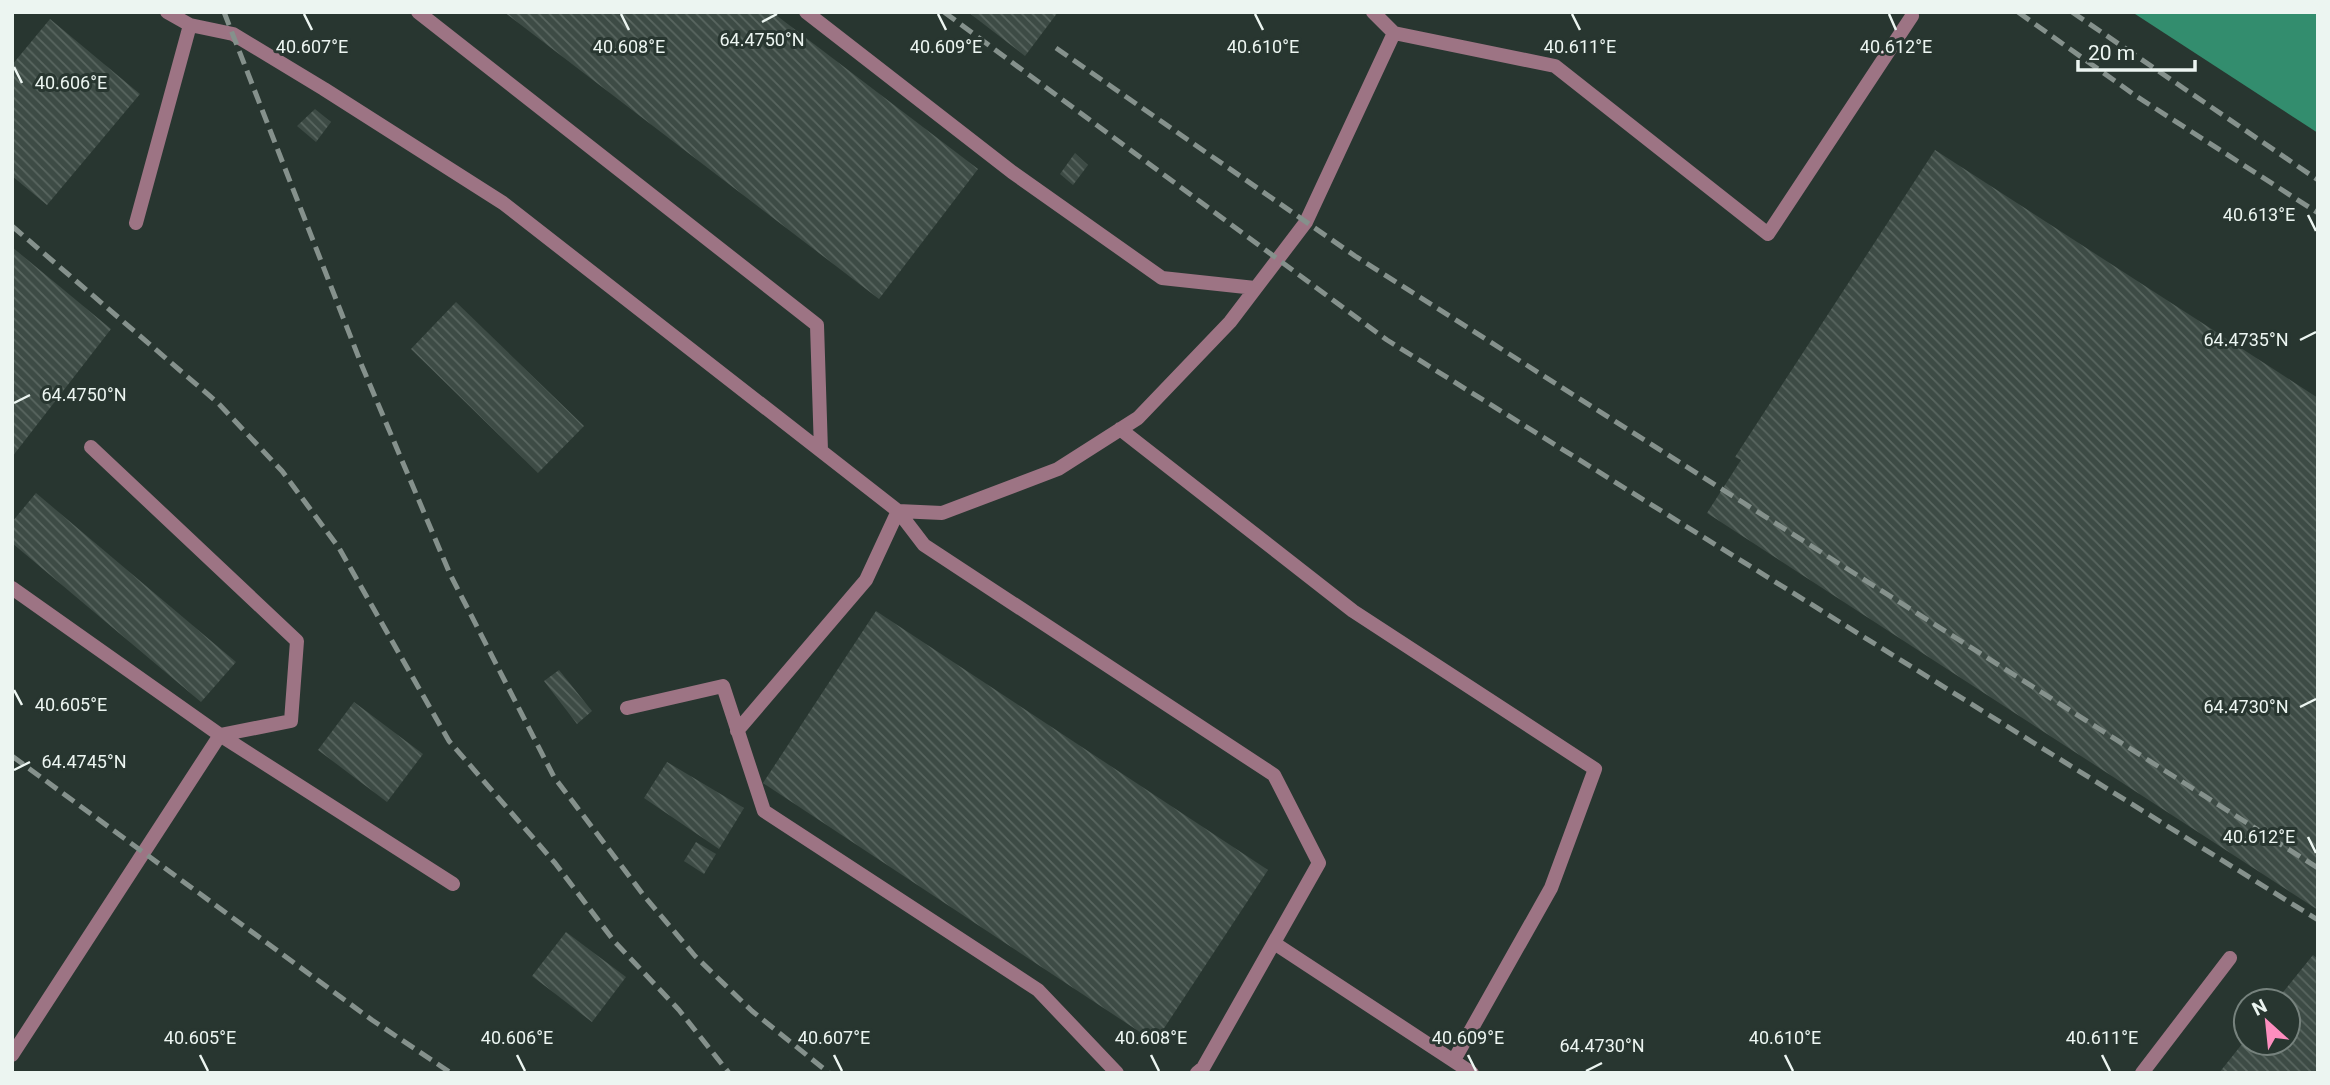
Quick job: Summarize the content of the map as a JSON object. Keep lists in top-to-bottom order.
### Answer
{
  "scale_bar": "20 m",
  "north": "top left",
  "coordinates": [
    "64.4750°N",
    "40.607°E",
    "40.608°E",
    "40.609°E",
    "40.610°E",
    "40.611°E",
    "40.612°E",
    "40.606°E",
    "40.613°E",
    "64.4735°N",
    "40.605°E",
    "64.4730°N",
    "64.4745°N"
  ]
}
